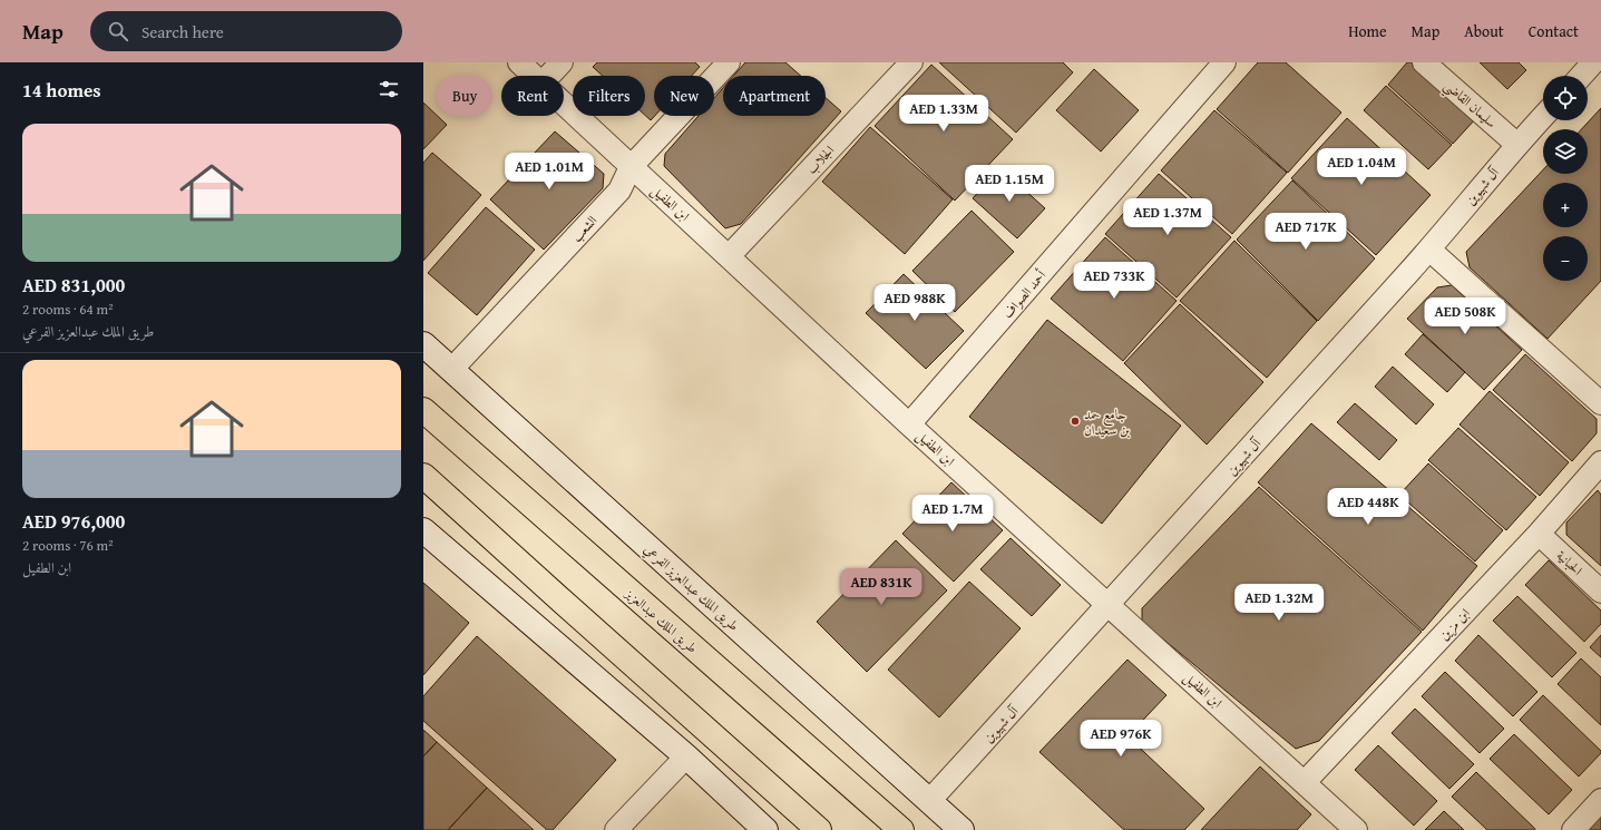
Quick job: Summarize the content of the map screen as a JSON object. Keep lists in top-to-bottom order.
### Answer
{
  "streets": {
    "main road": ["طريق الملك عبدالعزيز"],
    "street": [
      "سليمان القاضي",
      "الجلاب",
      "آل شهيوين",
      "ابن الطفيل",
      "الشعب",
      "أحمد الصواف",
      "الحبانية",
      "طريق الملك عبدالعزيز الفرعي",
      "ابن مزين"
    ]
  },
  "crossings": [
    ["سليمان القاضي", "آل شهيوين"],
    ["الجلاب", "ابن الطفيل"],
    ["آل شهيوين", "ابن الطفيل"],
    ["آل شهيوين", "طريق الملك عبدالعزيز الفرعي"],
    ["ابن الطفيل", "الشعب"],
    ["ابن الطفيل", "أحمد الصواف"],
    ["ابن الطفيل", "ابن مزين"],
    ["الشعب", "طريق الملك عبدالعزيز الفرعي"],
    ["الحبانية", "ابن مزين"]
  ],
  "places": ["جامع حمد بن سعيدان"],
  "page": {
    "header": "Map",
    "search": "Search here",
    "nav": [
      "Home",
      "Map",
      "About",
      "Contact"
    ],
    "heading": "14 homes",
    "map_buttons": ["+", "−"],
    "chip": [
      "Buy",
      "Rent",
      "Filters",
      "New",
      "Apartment"
    ],
    "price": [
      "AED 1.33M",
      "AED 1.04M",
      "AED 1.01M",
      "AED 1.15M",
      "AED 1.37M",
      "AED 717K",
      "AED 733K",
      "AED 988K",
      "AED 508K",
      "AED 448K",
      "AED 1.7M",
      "AED 831K",
      "AED 1.32M",
      "AED 976K"
    ],
    "list": [
      {
        "name": "AED 831,000",
        "note": "2 rooms · 64 m² · طريق الملك عبدالعزيز الفرعي"
      },
      {
        "name": "AED 976,000",
        "note": "2 rooms · 76 m² · ابن الطفيل"
      }
    ]
  }
}
